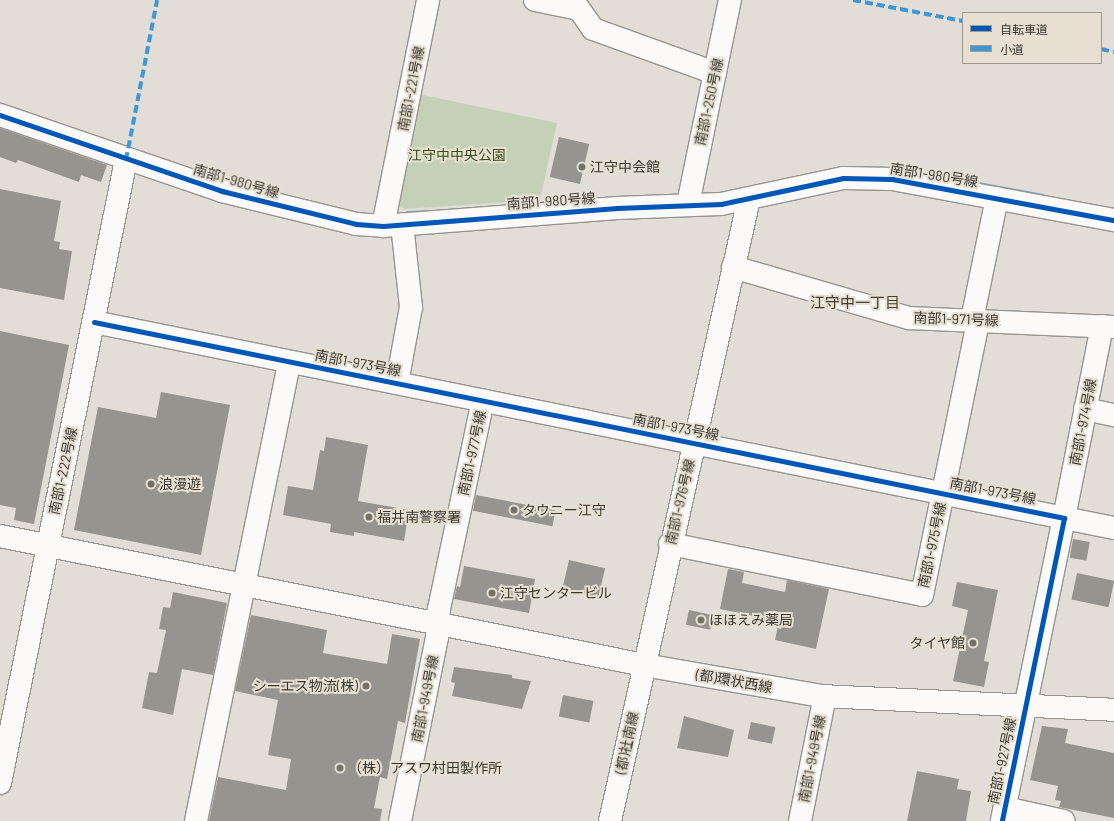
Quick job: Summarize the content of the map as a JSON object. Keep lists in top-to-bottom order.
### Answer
{
  "streets": {
    "street": [
      "南部1-221号線",
      "南部1-250号線",
      "南部1-980号線",
      "南部1-971号線",
      "南部1-973号線",
      "南部1-974号線",
      "南部1-977号線",
      "南部1-222号線",
      "南部1-976号線",
      "南部1-975号線",
      "(都)環状西線",
      "南部1-949号線",
      "(都)社南線",
      "南部1-927号線"
    ]
  },
  "crossings": [
    ["南部1-221号線", "南部1-980号線"],
    ["南部1-221号線", "南部1-973号線"],
    ["南部1-250号線", "南部1-980号線"],
    ["南部1-980号線", "南部1-222号線"],
    ["南部1-980号線", "南部1-976号線"],
    ["南部1-980号線", "南部1-975号線"],
    ["南部1-971号線", "南部1-974号線"],
    ["南部1-971号線", "南部1-976号線"],
    ["南部1-971号線", "南部1-975号線"],
    ["南部1-973号線", "南部1-974号線"],
    ["南部1-973号線", "南部1-977号線"],
    ["南部1-973号線", "南部1-222号線"],
    ["南部1-973号線", "南部1-976号線"],
    ["南部1-973号線", "南部1-975号線"],
    ["南部1-977号線", "(都)環状西線"],
    ["南部1-977号線", "南部1-949号線"],
    ["南部1-222号線", "(都)環状西線"],
    ["南部1-976号線", "南部1-975号線"],
    ["南部1-976号線", "(都)環状西線"],
    ["南部1-976号線", "(都)社南線"],
    ["(都)環状西線", "南部1-949号線"],
    ["(都)環状西線", "(都)社南線"],
    ["(都)環状西線", "南部1-927号線"]
  ],
  "districts": ["江守中一丁目"],
  "parks": ["江守中中央公園"],
  "places": [
    "江守中会館",
    "浪漫遊",
    "タウニー江守",
    "福井南警察署",
    "江守センタービル",
    "ほほえみ薬局",
    "タイヤ館",
    "シーエス物流(株)",
    "（株）アスワ村田製作所"
  ],
  "legend": ["自転車道", "小道"]
}
